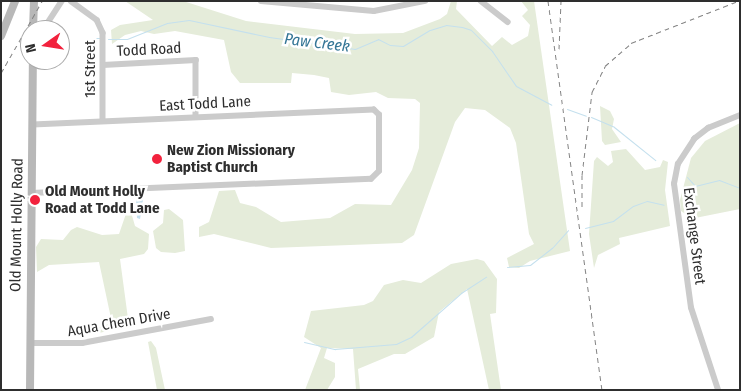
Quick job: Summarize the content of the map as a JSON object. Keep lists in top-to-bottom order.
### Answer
{
  "streets": {
    "street": [
      "Todd Road",
      "1st Street",
      "East Todd Lane",
      "Old Mount Holly Road",
      "Exchange Street",
      "Aqua Chem Drive"
    ]
  },
  "crossings": [
    ["Todd Road", "1st Street"],
    ["Todd Road", "East Todd Lane"],
    ["1st Street", "East Todd Lane"],
    ["East Todd Lane", "Old Mount Holly Road"],
    ["Old Mount Holly Road", "Aqua Chem Drive"]
  ],
  "water": ["Paw Creek"],
  "places": ["New Zion Missionary Baptist Church", "Old Mount Holly Road at Todd Lane"],
  "north": "left"
}
